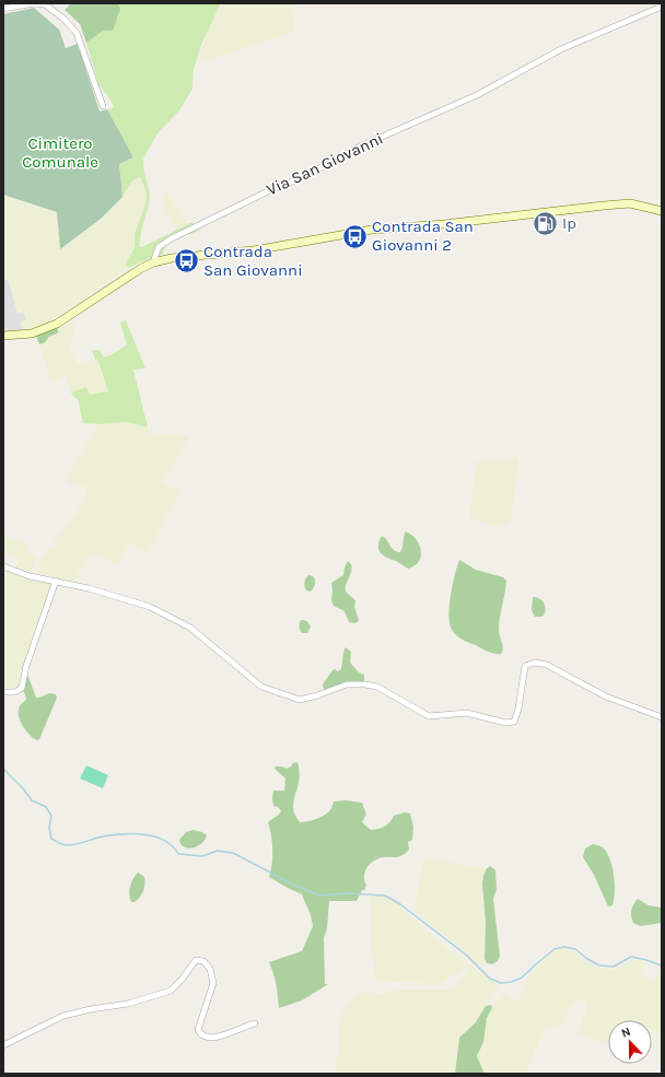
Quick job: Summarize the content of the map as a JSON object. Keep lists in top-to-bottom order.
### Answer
{
  "streets": {
    "street": ["Via San Giovanni"]
  },
  "parks": ["Cimitero Comunale"],
  "places": {
    "fuel station": ["Ip"],
    "bus stop": ["Contrada San Giovanni 2", "Contrada San Giovanni"]
  },
  "north": "top"
}
